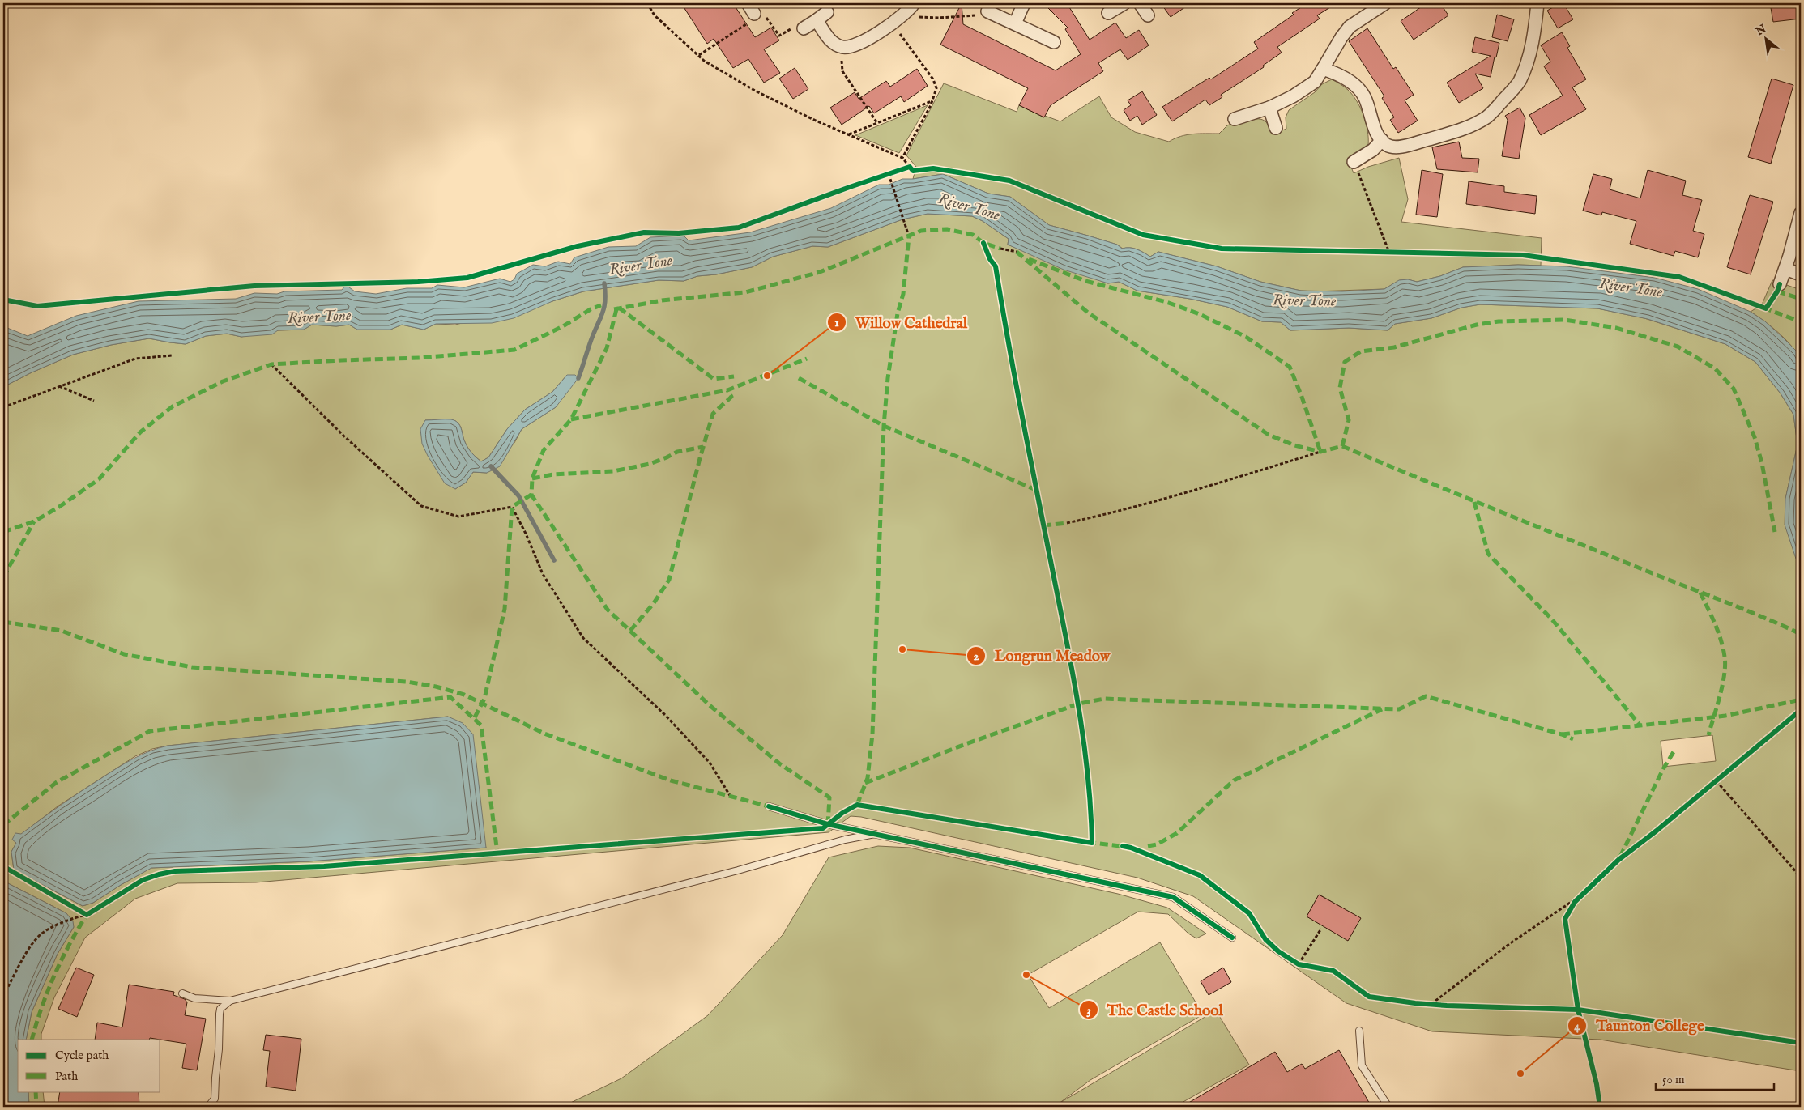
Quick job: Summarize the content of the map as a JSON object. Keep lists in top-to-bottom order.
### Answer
{
  "water": ["River Tone"],
  "places": [
    "Willow Cathedral",
    "Longrun Meadow",
    "The Castle School",
    "Taunton College"
  ],
  "legend": ["Cycle path", "Path"],
  "scale_bar": "50 m",
  "north": "top left"
}
